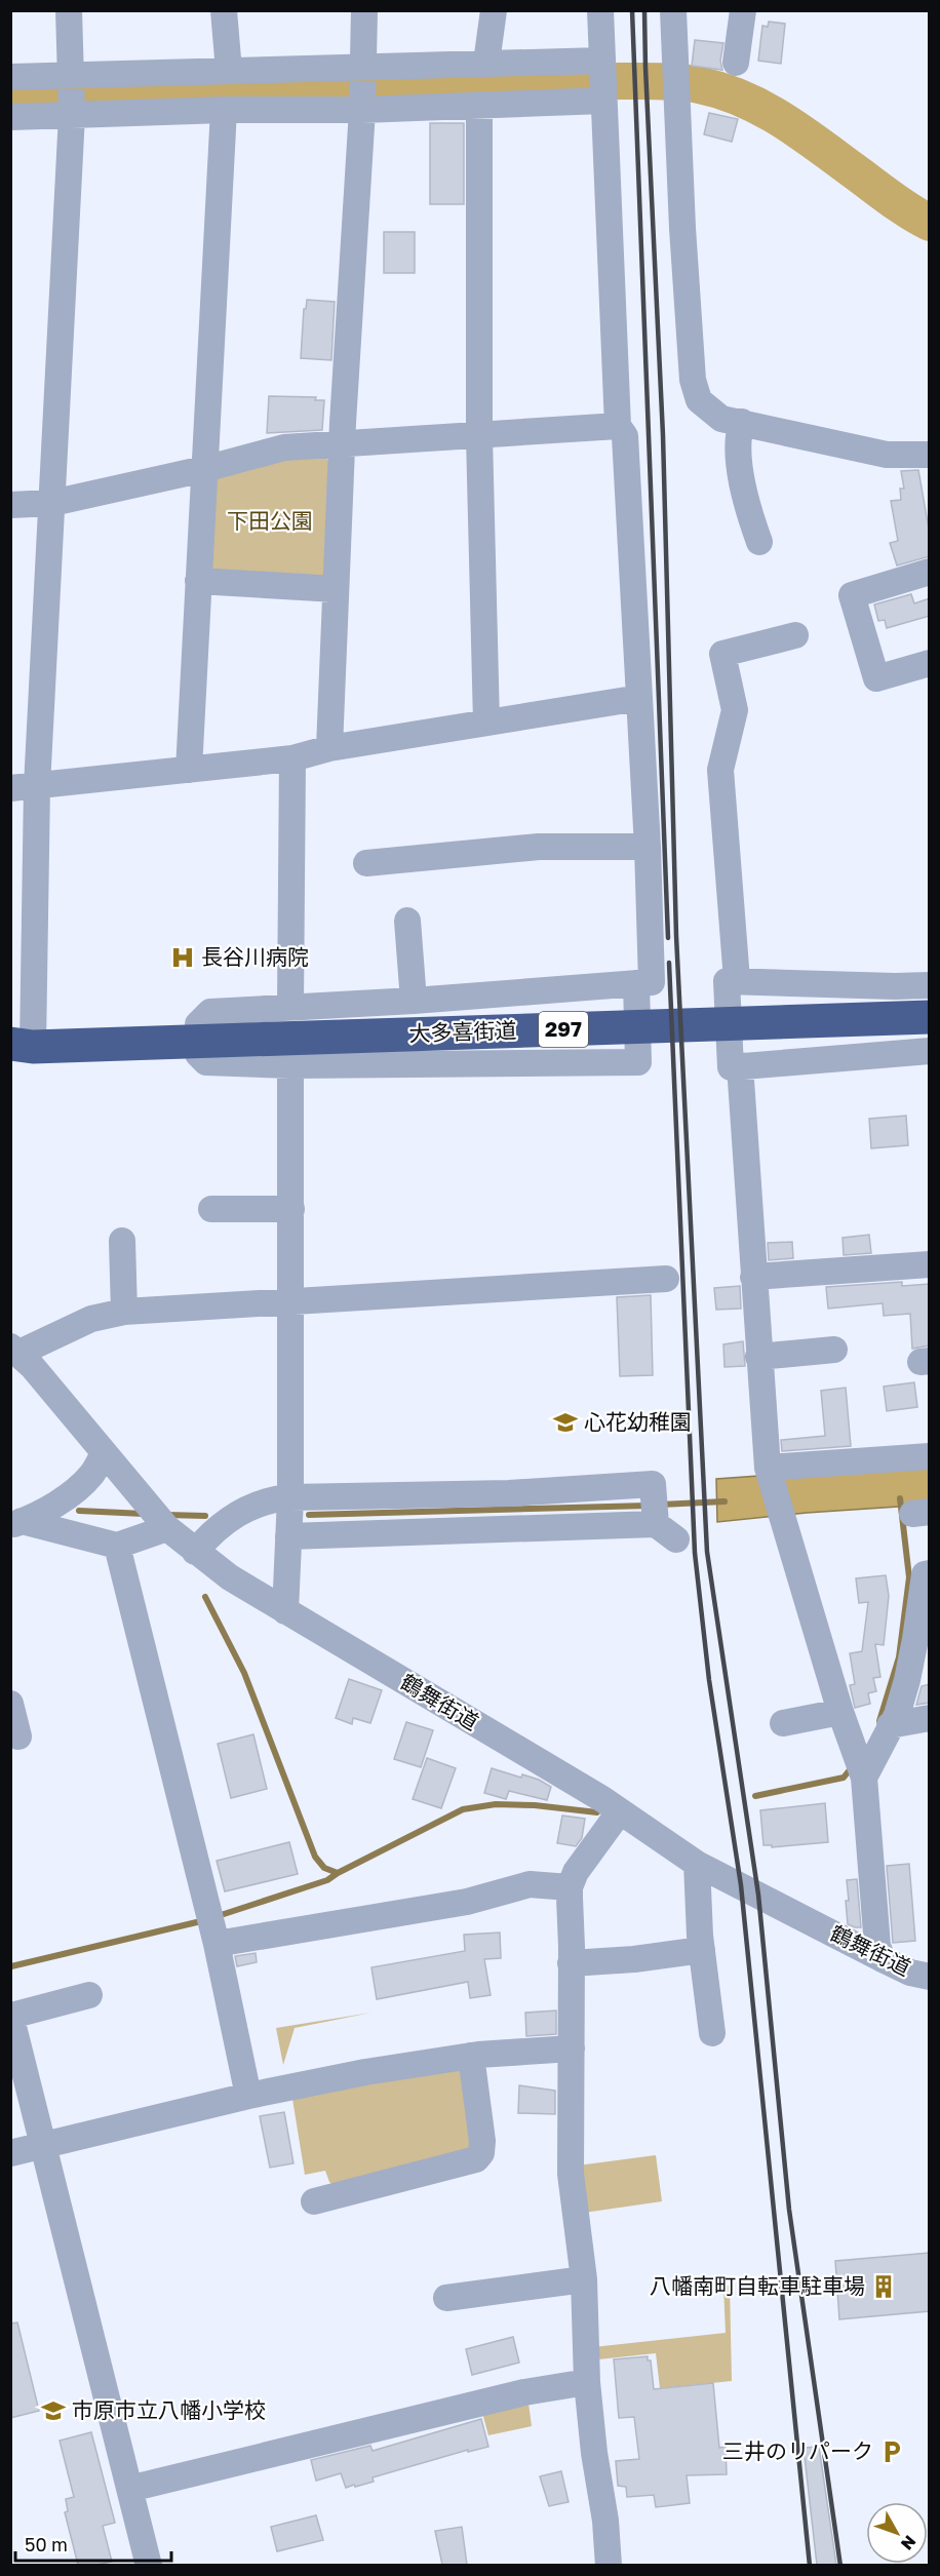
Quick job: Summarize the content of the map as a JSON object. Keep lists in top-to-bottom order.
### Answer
{
  "streets": {
    "highway": ["297", "大多喜街道"],
    "street": ["鶴舞街道"]
  },
  "parks": ["下田公園"],
  "places": {
    "hospital": ["長谷川病院"],
    "school or university": ["心花幼稚園", "市原市立八幡小学校"],
    "building": ["八幡南町自転車駐車場"],
    "parking": ["三井のリパーク"]
  },
  "scale_bar": "50 m",
  "north": "bottom right"
}
